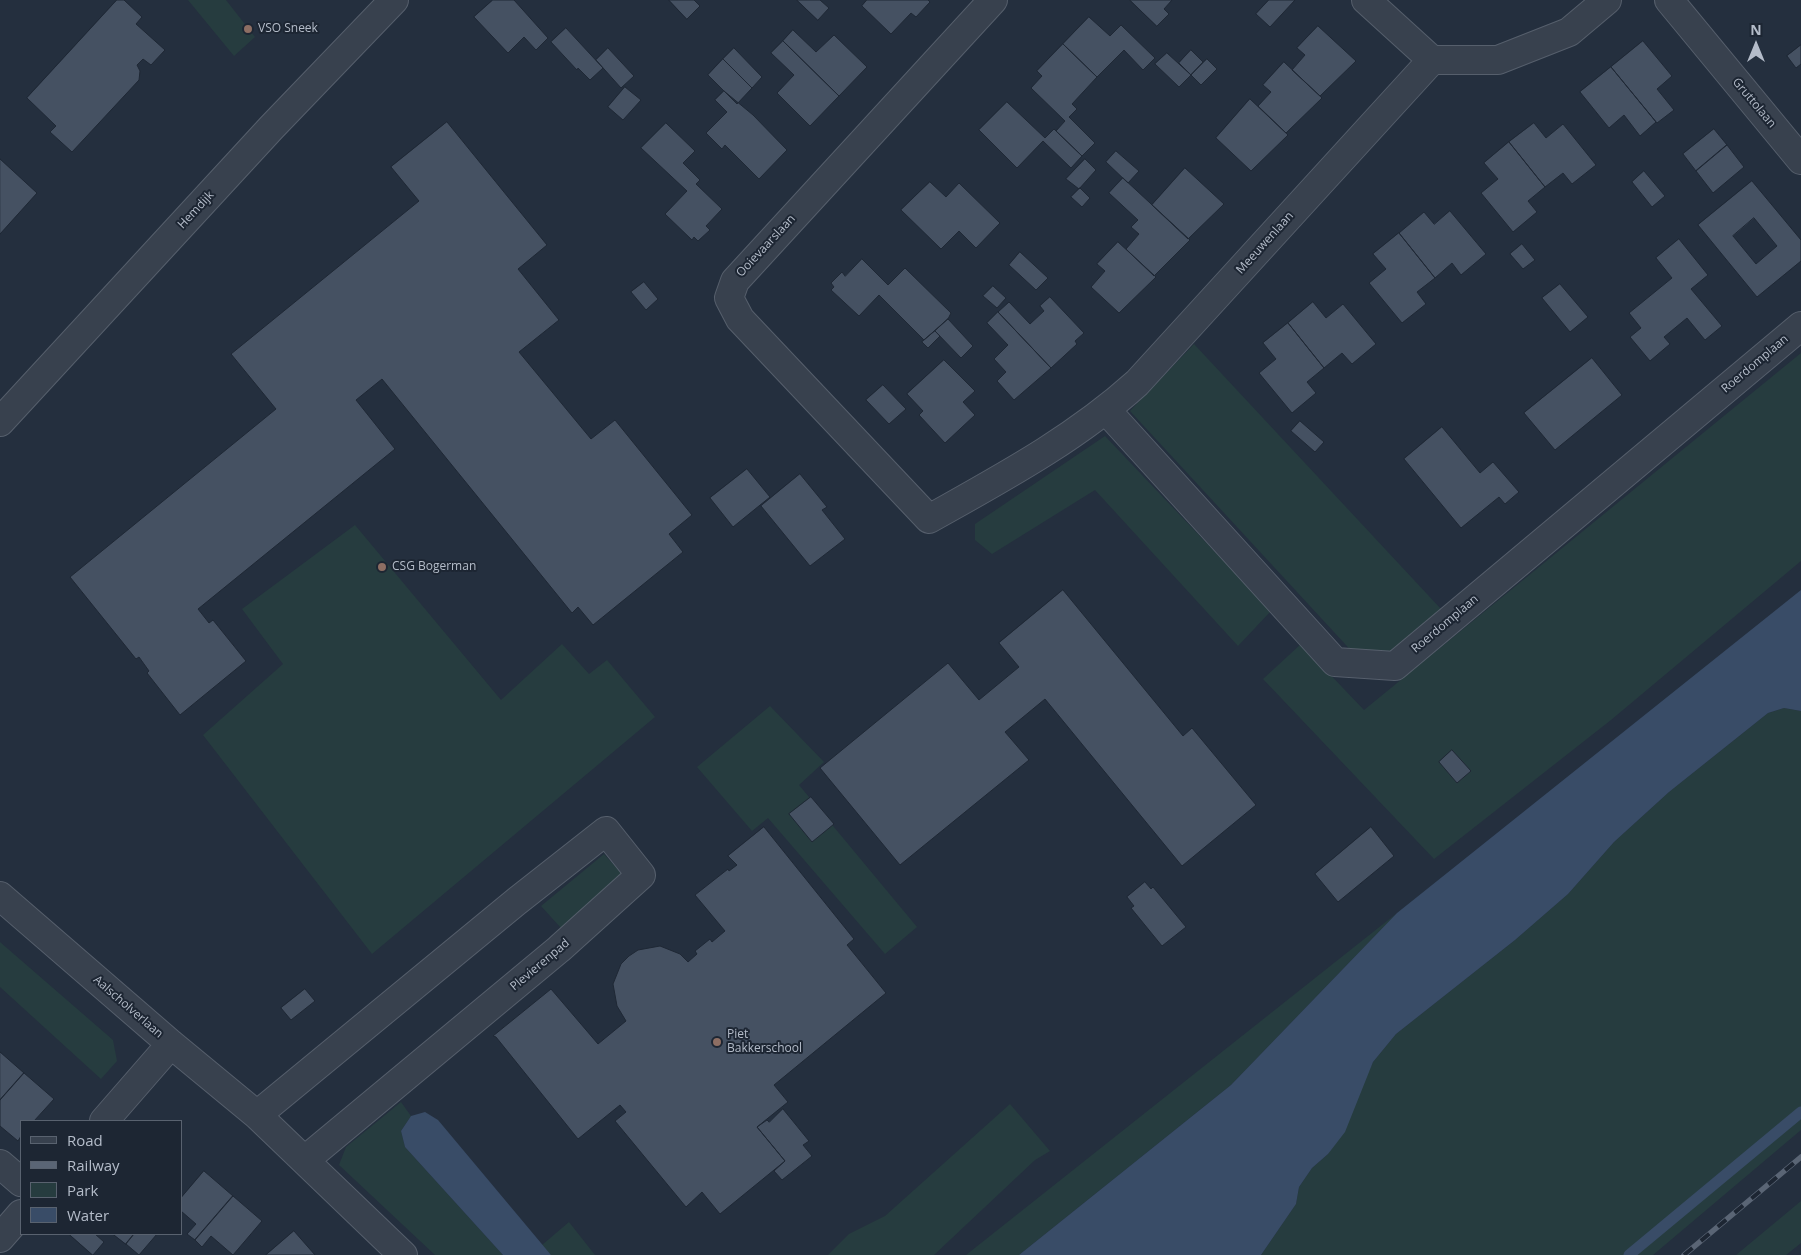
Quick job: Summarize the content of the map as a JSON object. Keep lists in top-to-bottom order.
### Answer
{
  "streets": {
    "street": [
      "Gruttolaan",
      "Hemdijk",
      "Meeuwenlaan",
      "Ooievaarslaan",
      "Roerdomplaan",
      "Plevierenpad",
      "Aalscholverlaan"
    ]
  },
  "crossings": [
    ["Meeuwenlaan", "Ooievaarslaan"],
    ["Meeuwenlaan", "Roerdomplaan"],
    ["Plevierenpad", "Aalscholverlaan"]
  ],
  "places": ["VSO Sneek", "CSG Bogerman", "Piet Bakkerschool"],
  "legend": [
    "Road",
    "Railway",
    "Park",
    "Water"
  ],
  "north": "top"
}
